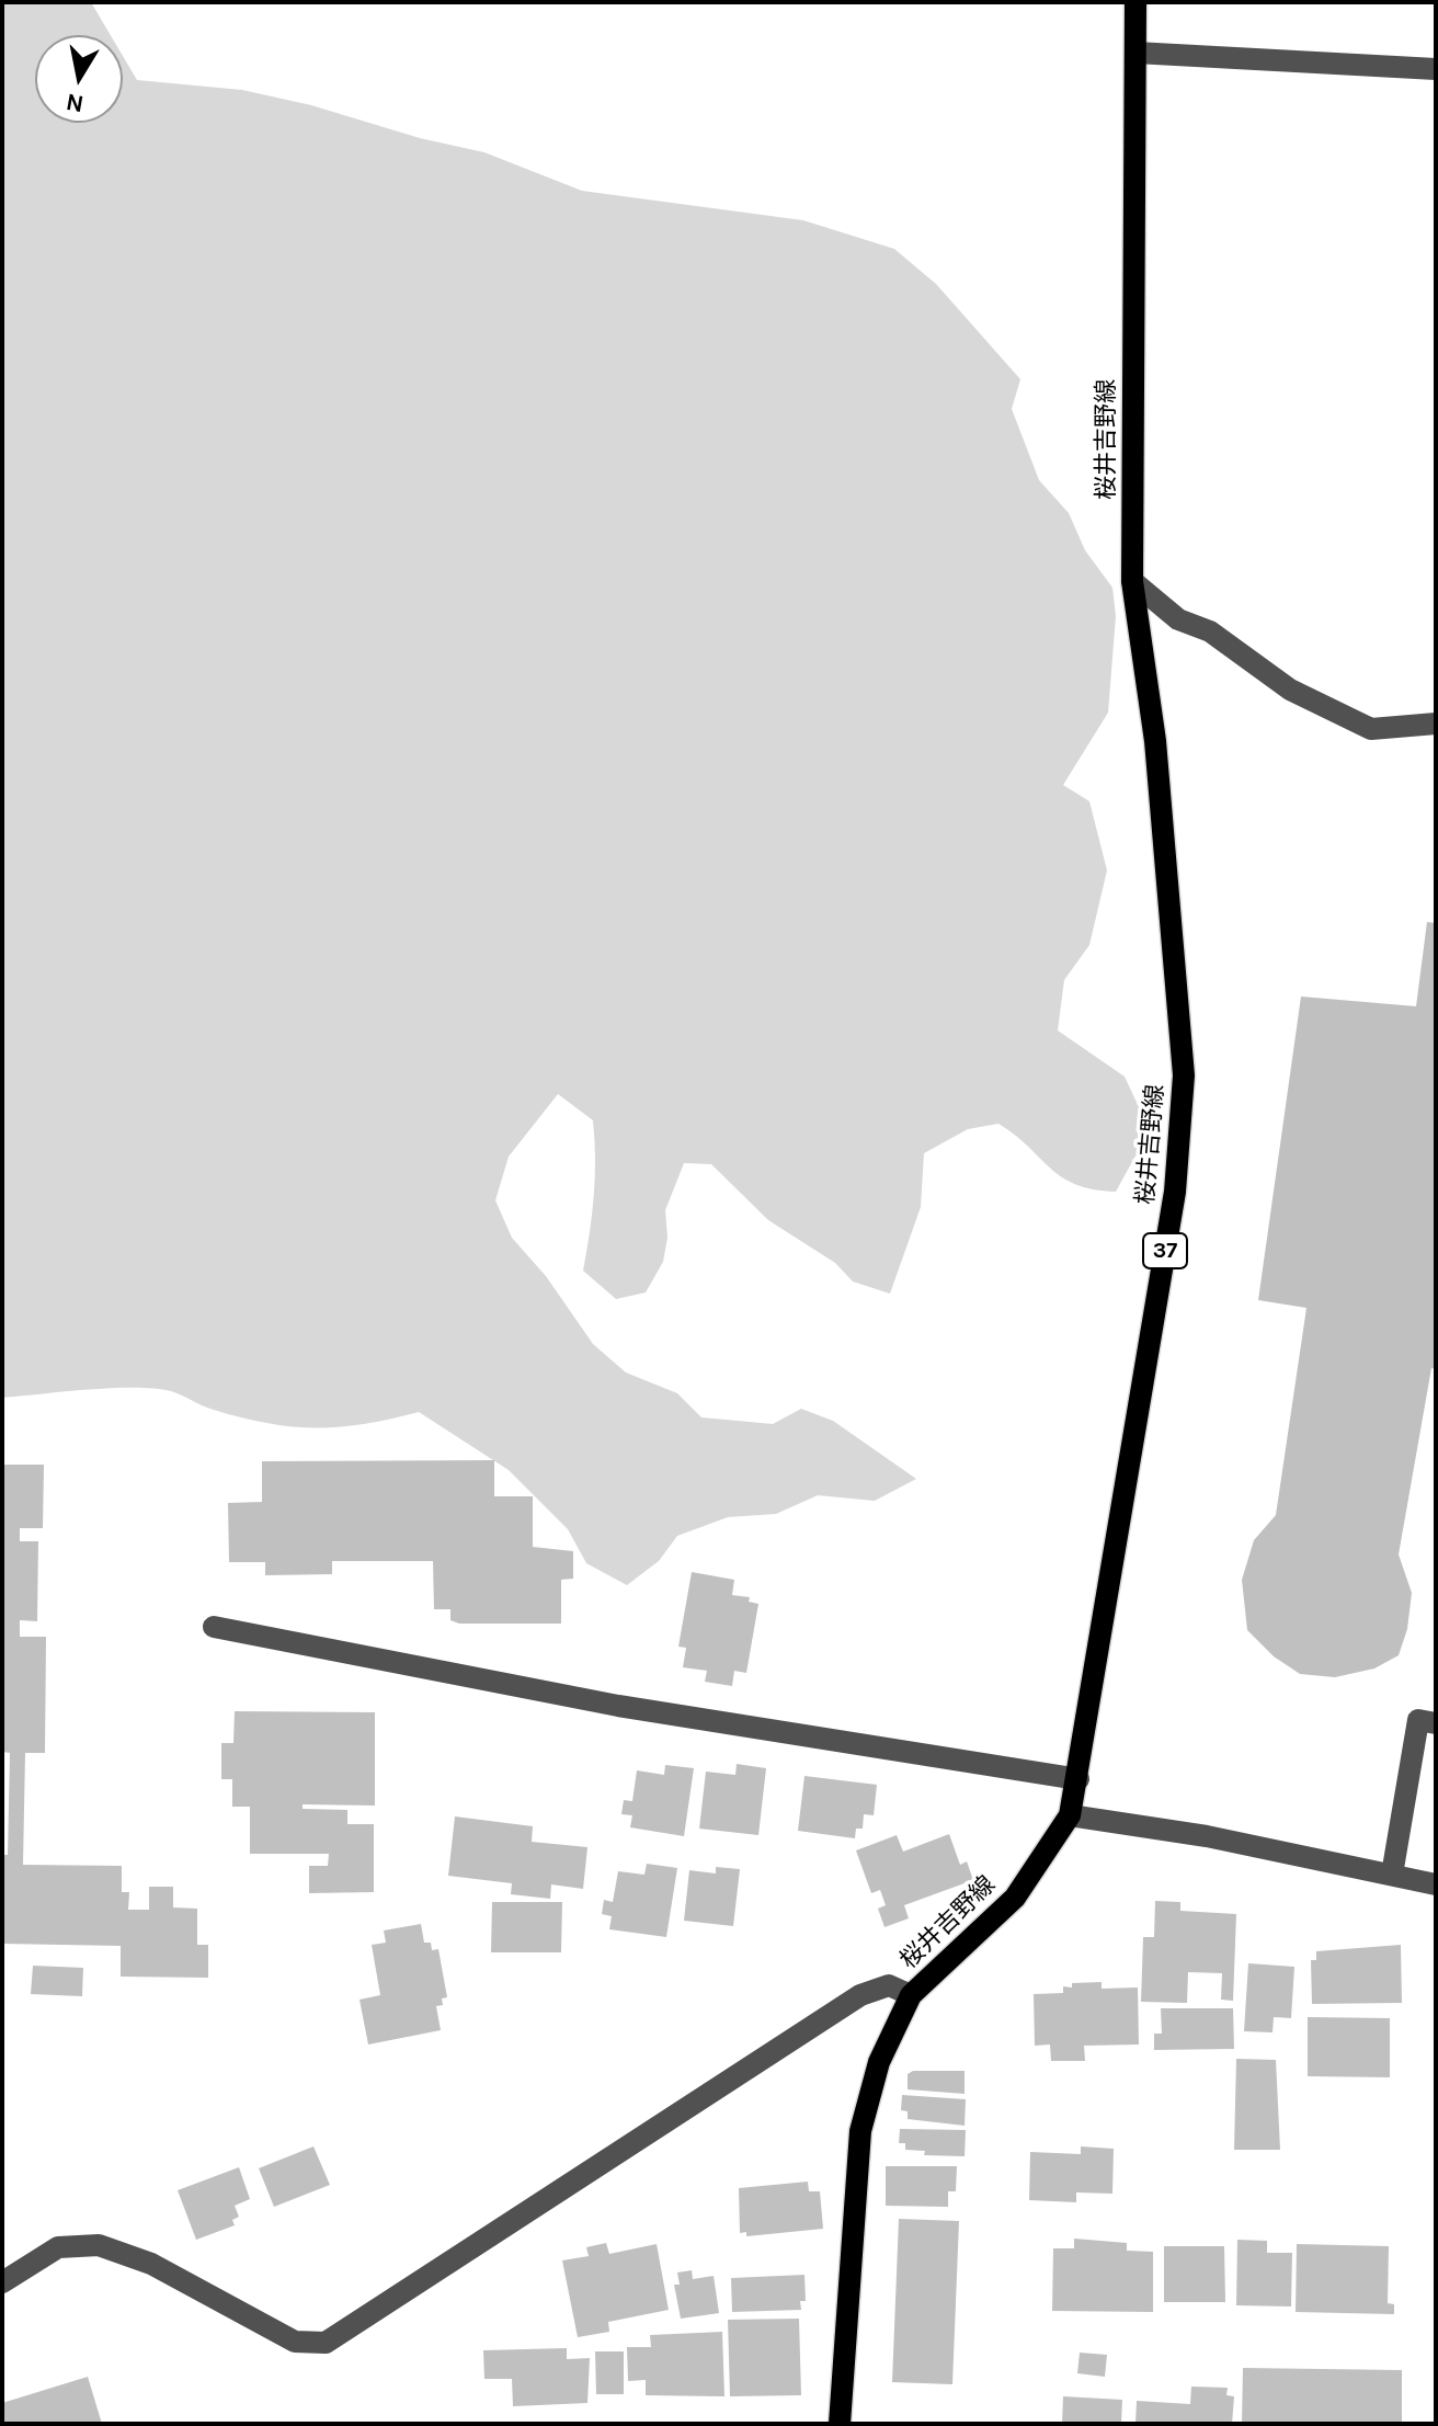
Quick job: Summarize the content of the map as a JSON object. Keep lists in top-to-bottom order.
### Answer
{
  "streets": {
    "main road": ["桜井吉野線", "37"]
  },
  "north": "bottom"
}
